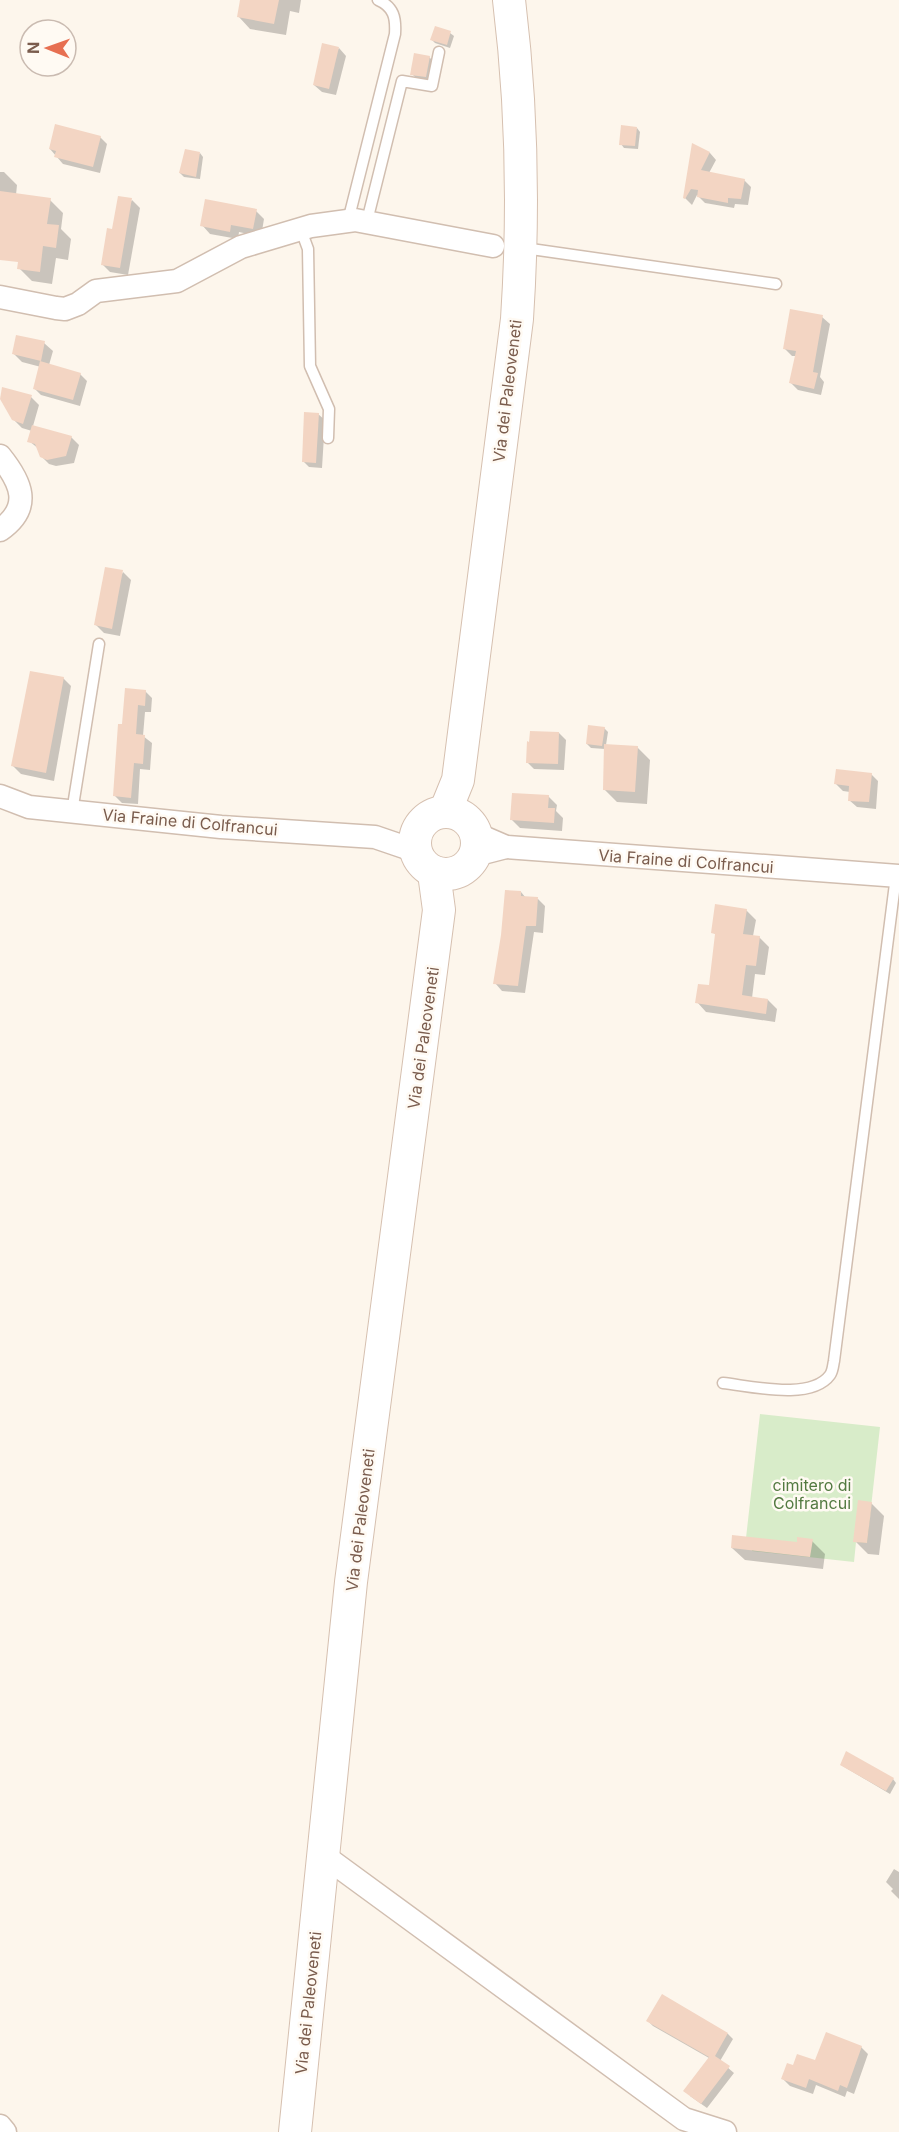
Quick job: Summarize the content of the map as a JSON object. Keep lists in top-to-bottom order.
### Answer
{
  "streets": {
    "main road": ["Via dei Paleoveneti"],
    "street": ["Via Fraine di Colfrancui"]
  },
  "crossings": [
    ["Via dei Paleoveneti", "Via Fraine di Colfrancui"]
  ],
  "parks": ["cimitero di Colfrancui"],
  "north": "left"
}
